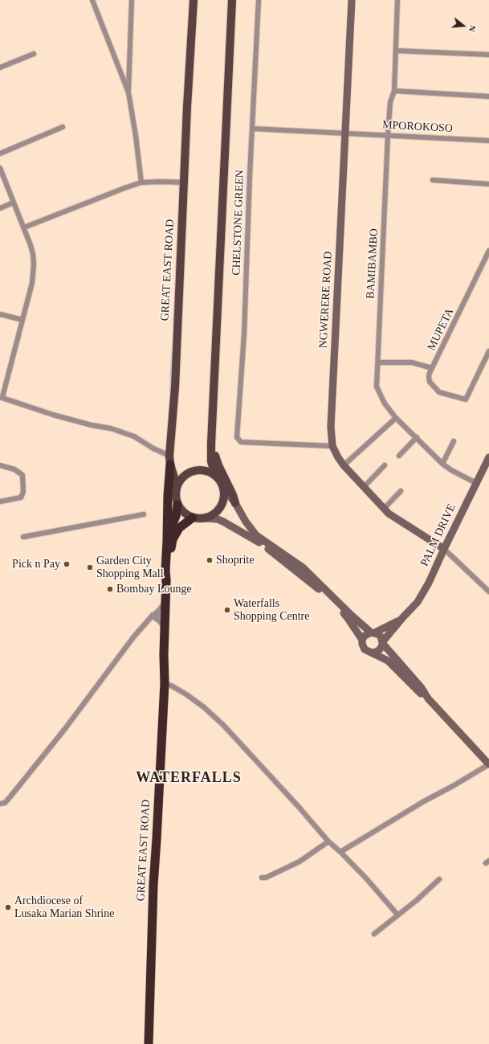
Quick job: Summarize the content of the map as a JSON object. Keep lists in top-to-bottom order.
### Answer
{
  "streets": {
    "highway": ["GREAT EAST ROAD"],
    "street": [
      "MPOROKOSO",
      "CHELSTONE GREEN",
      "BAMIBAMBO",
      "NGWERERE ROAD",
      "MUPETA",
      "PALM DRIVE"
    ]
  },
  "crossings": [
    ["MPOROKOSO", "CHELSTONE GREEN"],
    ["MPOROKOSO", "BAMIBAMBO"],
    ["MPOROKOSO", "NGWERERE ROAD"],
    ["CHELSTONE GREEN", "NGWERERE ROAD"],
    ["BAMIBAMBO", "PALM DRIVE"],
    ["NGWERERE ROAD", "PALM DRIVE"]
  ],
  "districts": ["WATERFALLS"],
  "places": [
    "Shoprite",
    "Pick n Pay",
    "Garden City Shopping Mall",
    "Bombay Lounge",
    "Waterfalls Shopping Centre",
    "Archdiocese of Lusaka Marian Shrine"
  ],
  "north": "right"
}
